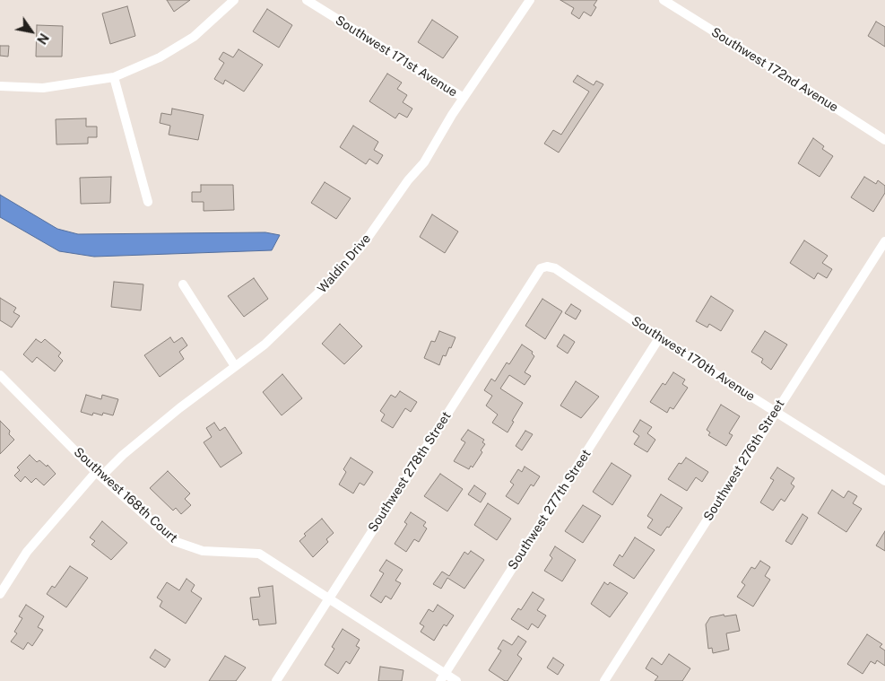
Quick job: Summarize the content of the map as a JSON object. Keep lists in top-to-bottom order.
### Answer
{
  "streets": {
    "street": [
      "Southwest 171st Avenue",
      "Southwest 172nd Avenue",
      "Waldin Drive",
      "Southwest 170th Avenue",
      "Southwest 276th Street",
      "Southwest 278th Street",
      "Southwest 168th Court",
      "Southwest 277th Street"
    ]
  },
  "crossings": [
    ["Southwest 171st Avenue", "Waldin Drive"],
    ["Waldin Drive", "Southwest 168th Court"],
    ["Southwest 170th Avenue", "Southwest 276th Street"],
    ["Southwest 170th Avenue", "Southwest 278th Street"],
    ["Southwest 170th Avenue", "Southwest 277th Street"],
    ["Southwest 278th Street", "Southwest 168th Court"],
    ["Southwest 168th Court", "Southwest 277th Street"]
  ],
  "north": "bottom right"
}
